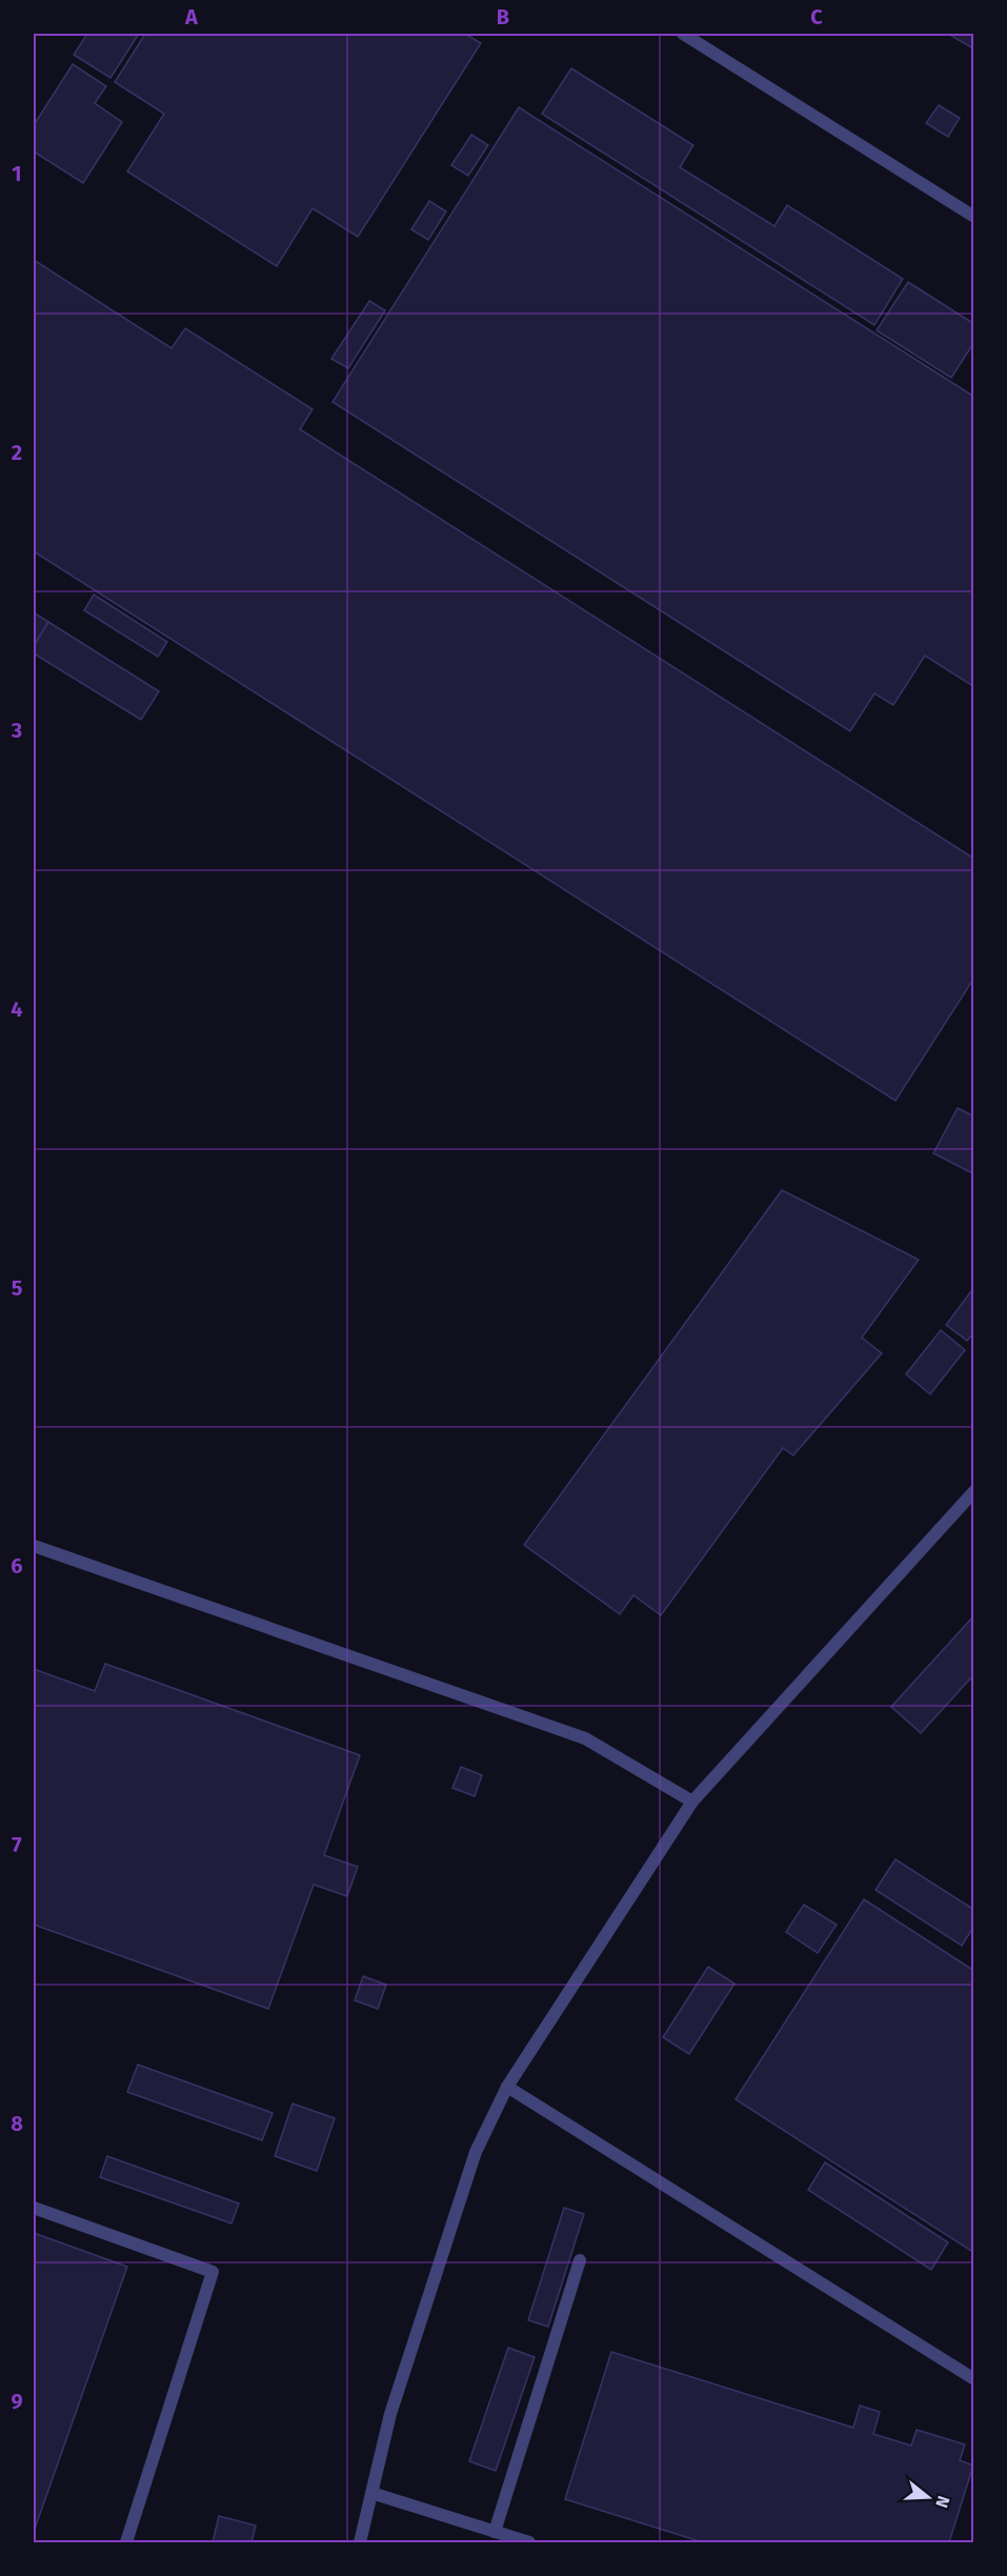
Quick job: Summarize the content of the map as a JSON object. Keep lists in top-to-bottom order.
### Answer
{
  "north": "right",
  "grid": {
    "columns": ["A", "B", "C"],
    "rows": [
      "1",
      "2",
      "3",
      "4",
      "5",
      "6",
      "7",
      "8",
      "9"
    ]
  }
}
